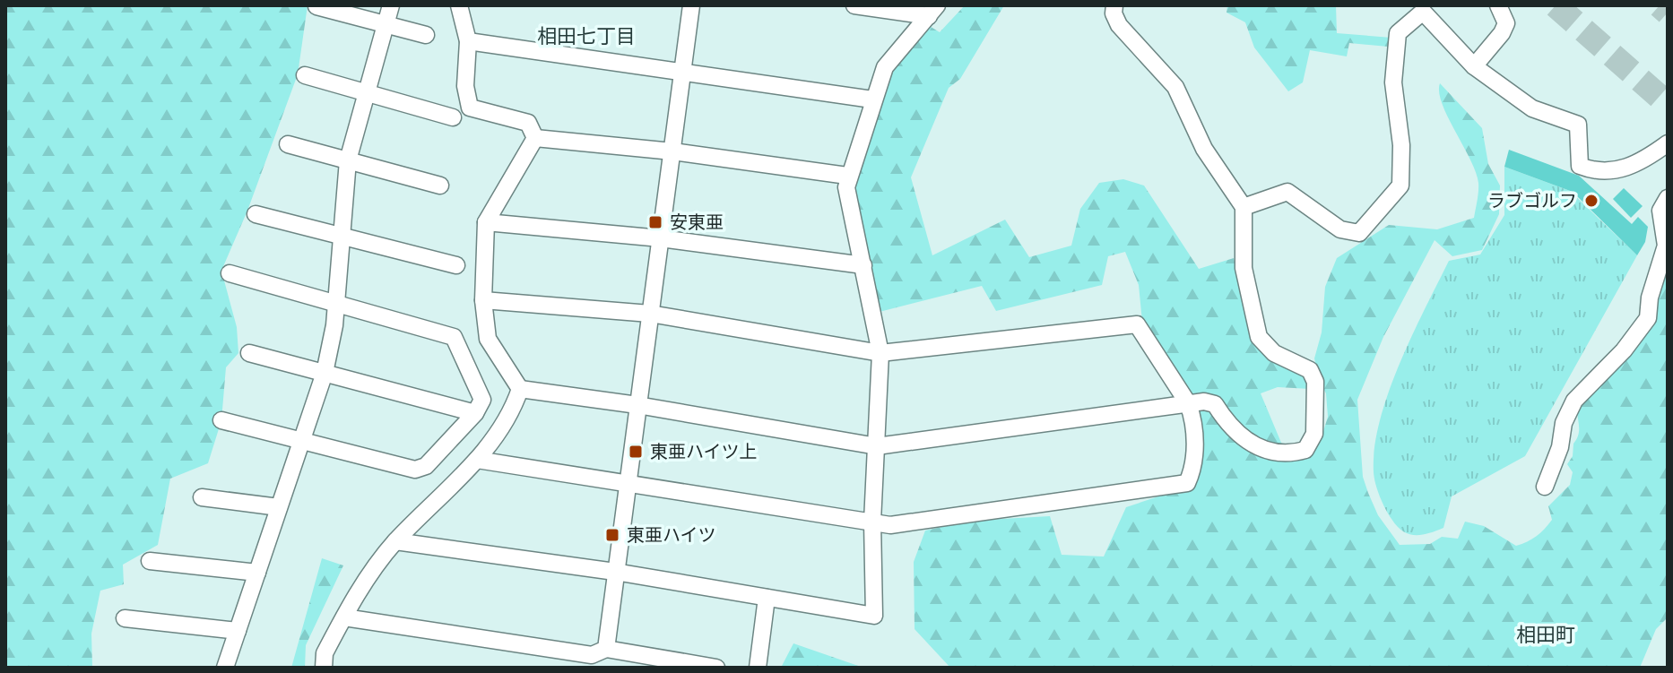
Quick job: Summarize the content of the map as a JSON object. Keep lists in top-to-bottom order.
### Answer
{
  "districts": ["相田七丁目", "相田町"],
  "places": {
    "other": ["ラブゴルフ"],
    "transit": ["安東亜", "東亜ハイツ上", "東亜ハイツ"]
  }
}
